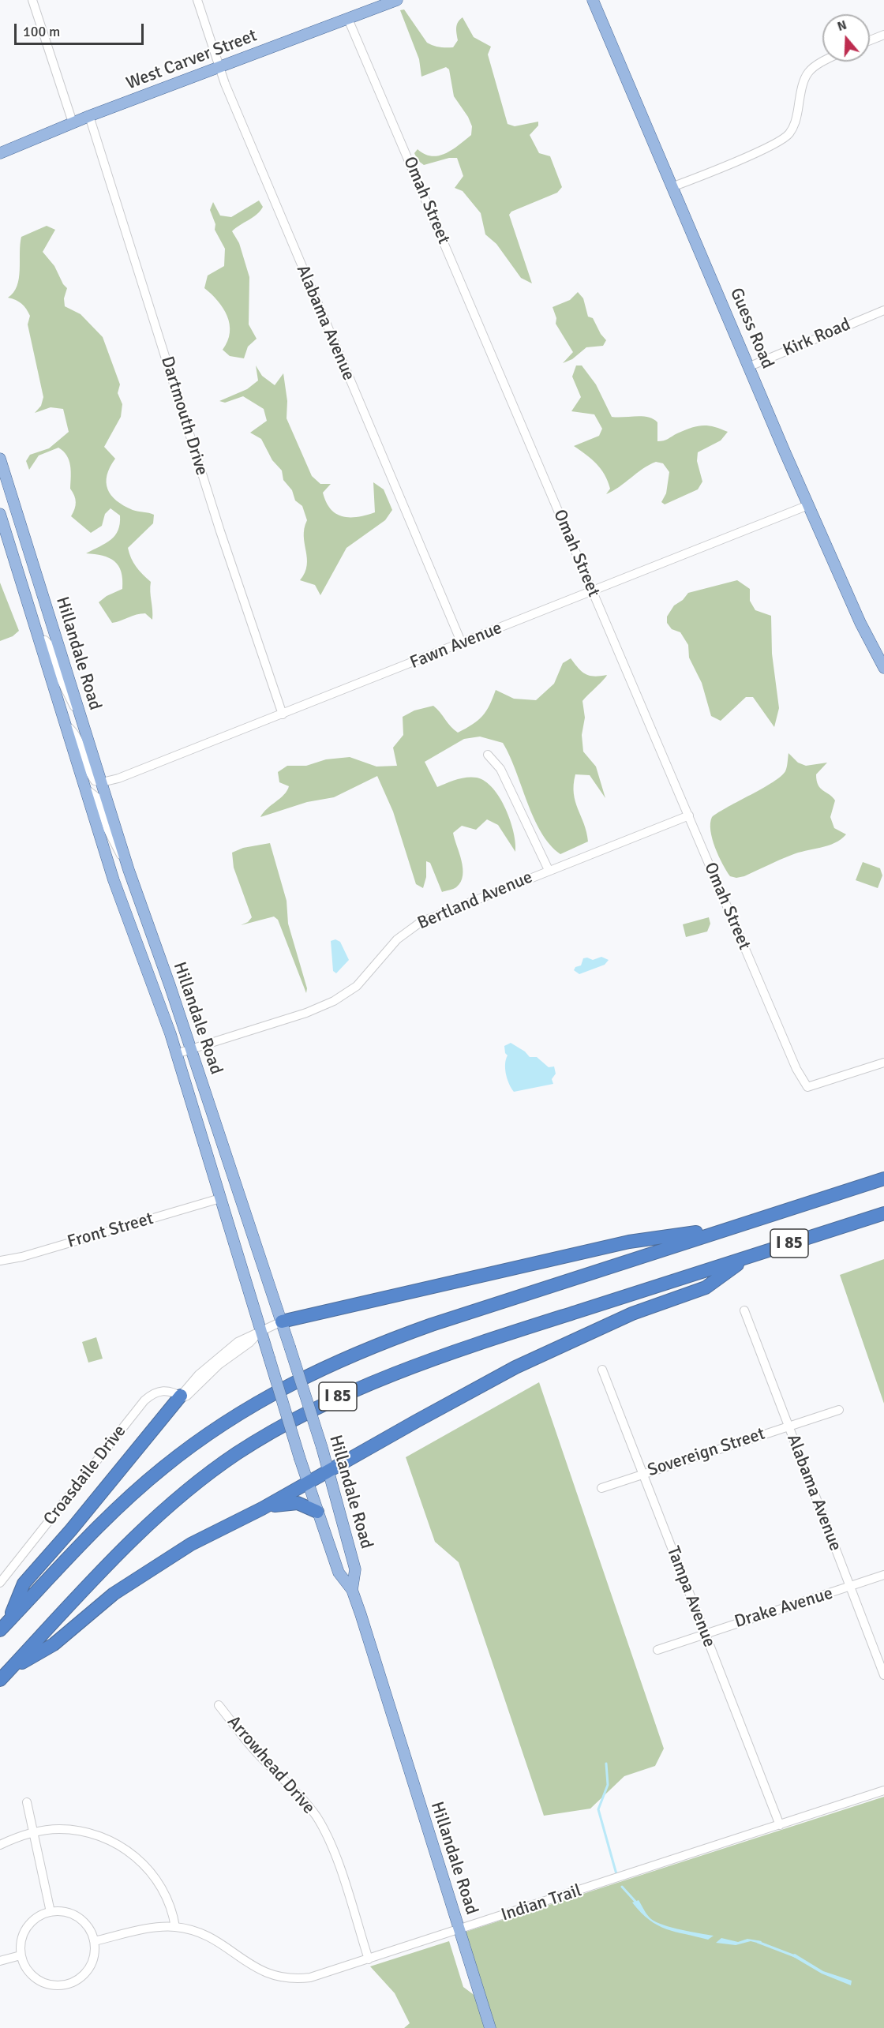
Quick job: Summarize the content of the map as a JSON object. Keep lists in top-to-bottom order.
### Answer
{
  "streets": {
    "highway": ["I 85"],
    "main road": ["West Carver Street", "Guess Road", "Hillandale Road"],
    "street": [
      "Omah Street",
      "Alabama Avenue",
      "Kirk Road",
      "Dartmouth Drive",
      "Fawn Avenue",
      "Bertland Avenue",
      "Front Street",
      "Sovereign Street",
      "Croasdaile Drive",
      "Tampa Avenue",
      "Drake Avenue",
      "Arrowhead Drive",
      "Indian Trail"
    ]
  },
  "crossings": [
    ["West Carver Street", "Omah Street"],
    ["West Carver Street", "Alabama Avenue"],
    ["West Carver Street", "Dartmouth Drive"],
    ["Omah Street", "Fawn Avenue"],
    ["Omah Street", "Bertland Avenue"],
    ["Alabama Avenue", "Fawn Avenue"],
    ["Alabama Avenue", "Sovereign Street"],
    ["Alabama Avenue", "Drake Avenue"],
    ["Guess Road", "Kirk Road"],
    ["Guess Road", "Fawn Avenue"],
    ["Dartmouth Drive", "Fawn Avenue"],
    ["Fawn Avenue", "Hillandale Road"],
    ["Hillandale Road", "Bertland Avenue"],
    ["Hillandale Road", "Front Street"],
    ["Hillandale Road", "Indian Trail"],
    ["Sovereign Street", "Tampa Avenue"],
    ["Tampa Avenue", "Drake Avenue"],
    ["Tampa Avenue", "Indian Trail"],
    ["Arrowhead Drive", "Indian Trail"]
  ],
  "scale_bar": "100 m",
  "north": "top"
}
